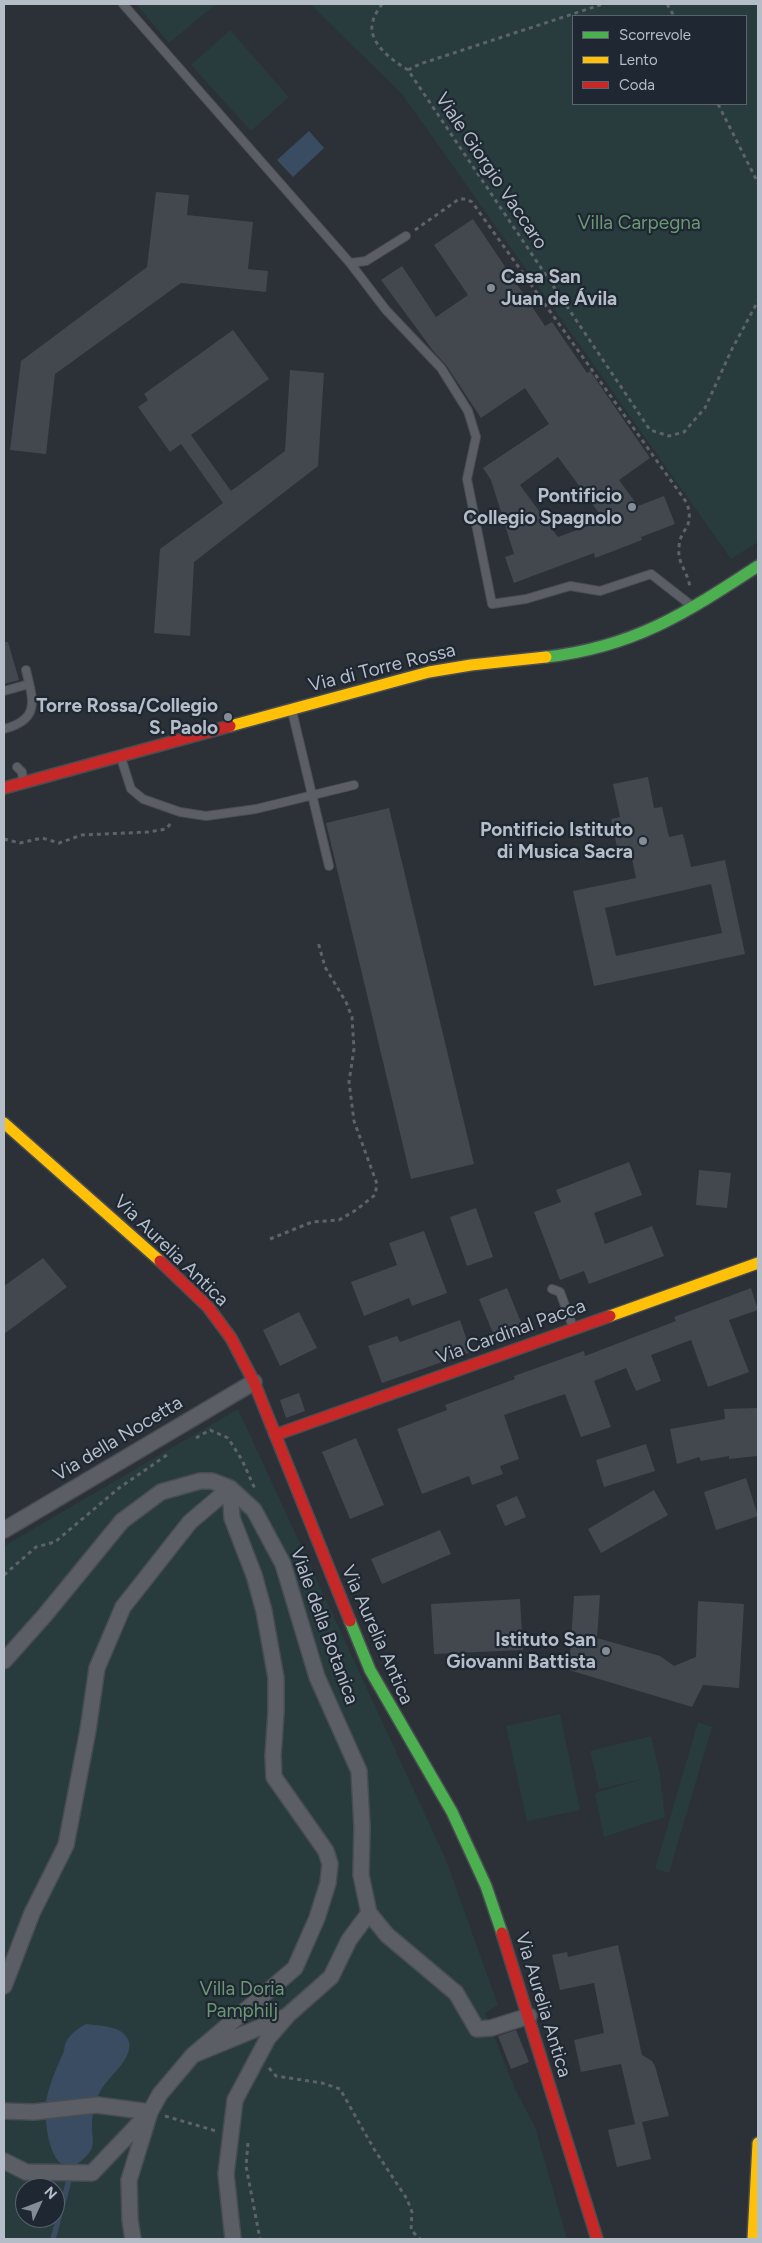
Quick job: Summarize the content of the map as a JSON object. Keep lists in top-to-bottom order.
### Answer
{
  "streets": {
    "street": [
      "Via di Torre Rossa",
      "Via Aurelia Antica",
      "Via Cardinal Pacca",
      "Via della Nocetta",
      "Viale della Botanica"
    ],
    "path": ["Viale Giorgio Vaccaro"]
  },
  "crossings": [
    ["Via Aurelia Antica", "Via Cardinal Pacca"],
    ["Via Aurelia Antica", "Via della Nocetta"]
  ],
  "parks": ["Villa Carpegna", "Villa Doria Pamphilj"],
  "places": [
    "Casa San Juan de Ávila",
    "Pontificio Collegio Spagnolo",
    "Torre Rossa/Collegio S. Paolo",
    "Pontificio Istituto di Musica Sacra",
    "Istituto San Giovanni Battista"
  ],
  "legend": ["Scorrevole", "Lento", "Coda"],
  "north": "top right"
}
